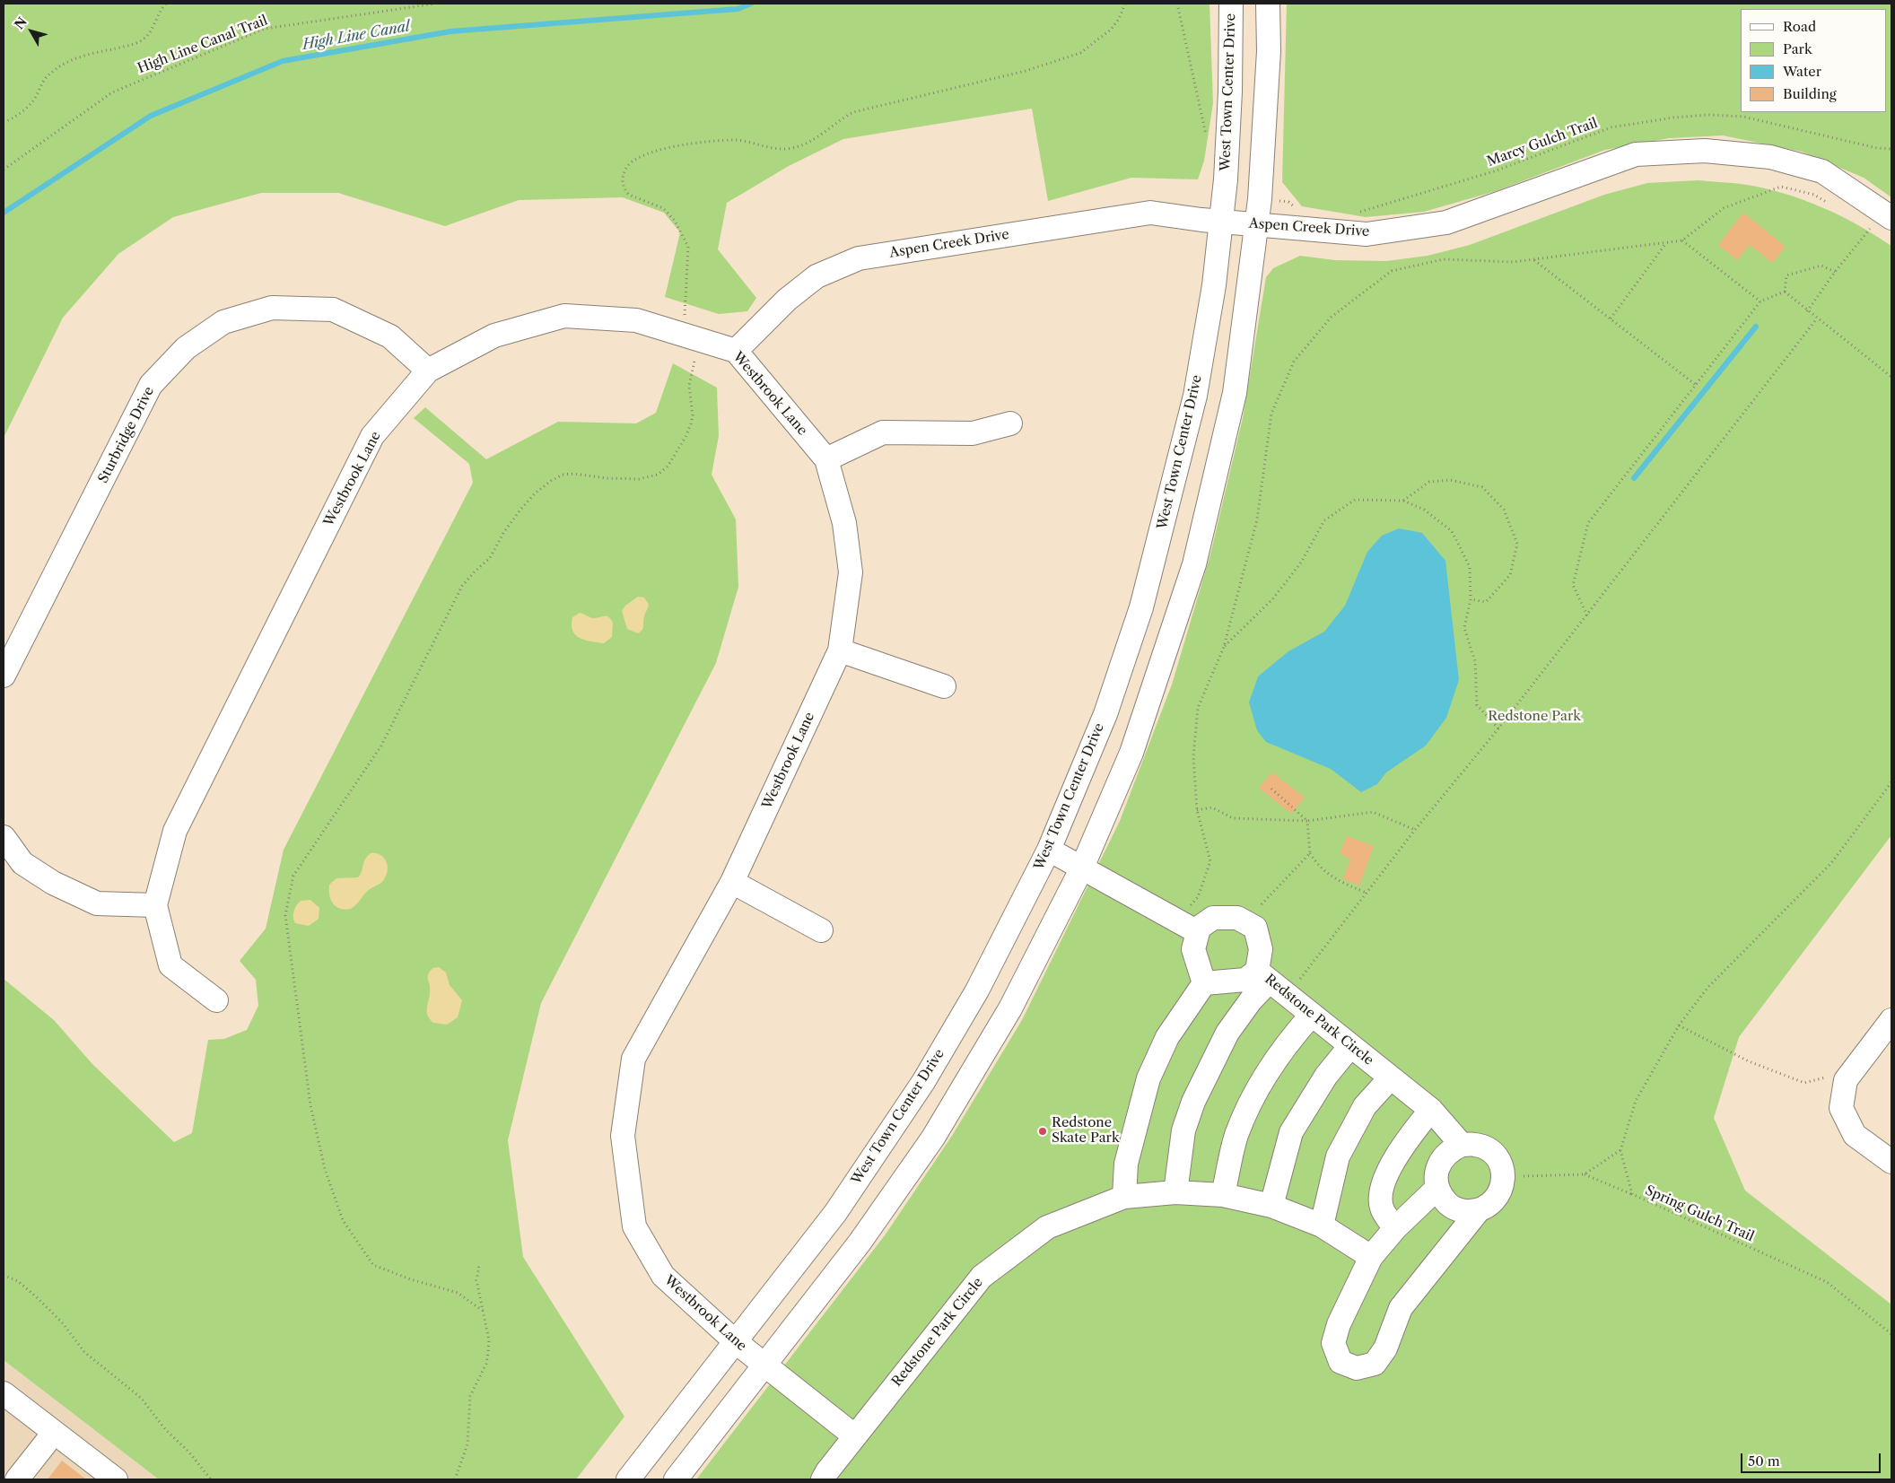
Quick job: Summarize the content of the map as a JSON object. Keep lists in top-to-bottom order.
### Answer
{
  "streets": {
    "street": [
      "West Town Center Drive",
      "Aspen Creek Drive",
      "Westbrook Lane",
      "Sturbridge Drive",
      "Redstone Park Circle"
    ],
    "path": ["High Line Canal Trail", "Marcy Gulch Trail", "Spring Gulch Trail"]
  },
  "crossings": [
    ["West Town Center Drive", "Aspen Creek Drive"],
    ["West Town Center Drive", "Westbrook Lane"],
    ["Aspen Creek Drive", "Westbrook Lane"],
    ["Westbrook Lane", "Sturbridge Drive"]
  ],
  "water": ["High Line Canal"],
  "parks": ["Redstone Park"],
  "places": ["Redstone Skate Park"],
  "legend": [
    "Road",
    "Park",
    "Water",
    "Building"
  ],
  "scale_bar": "50 m",
  "north": "top left"
}
